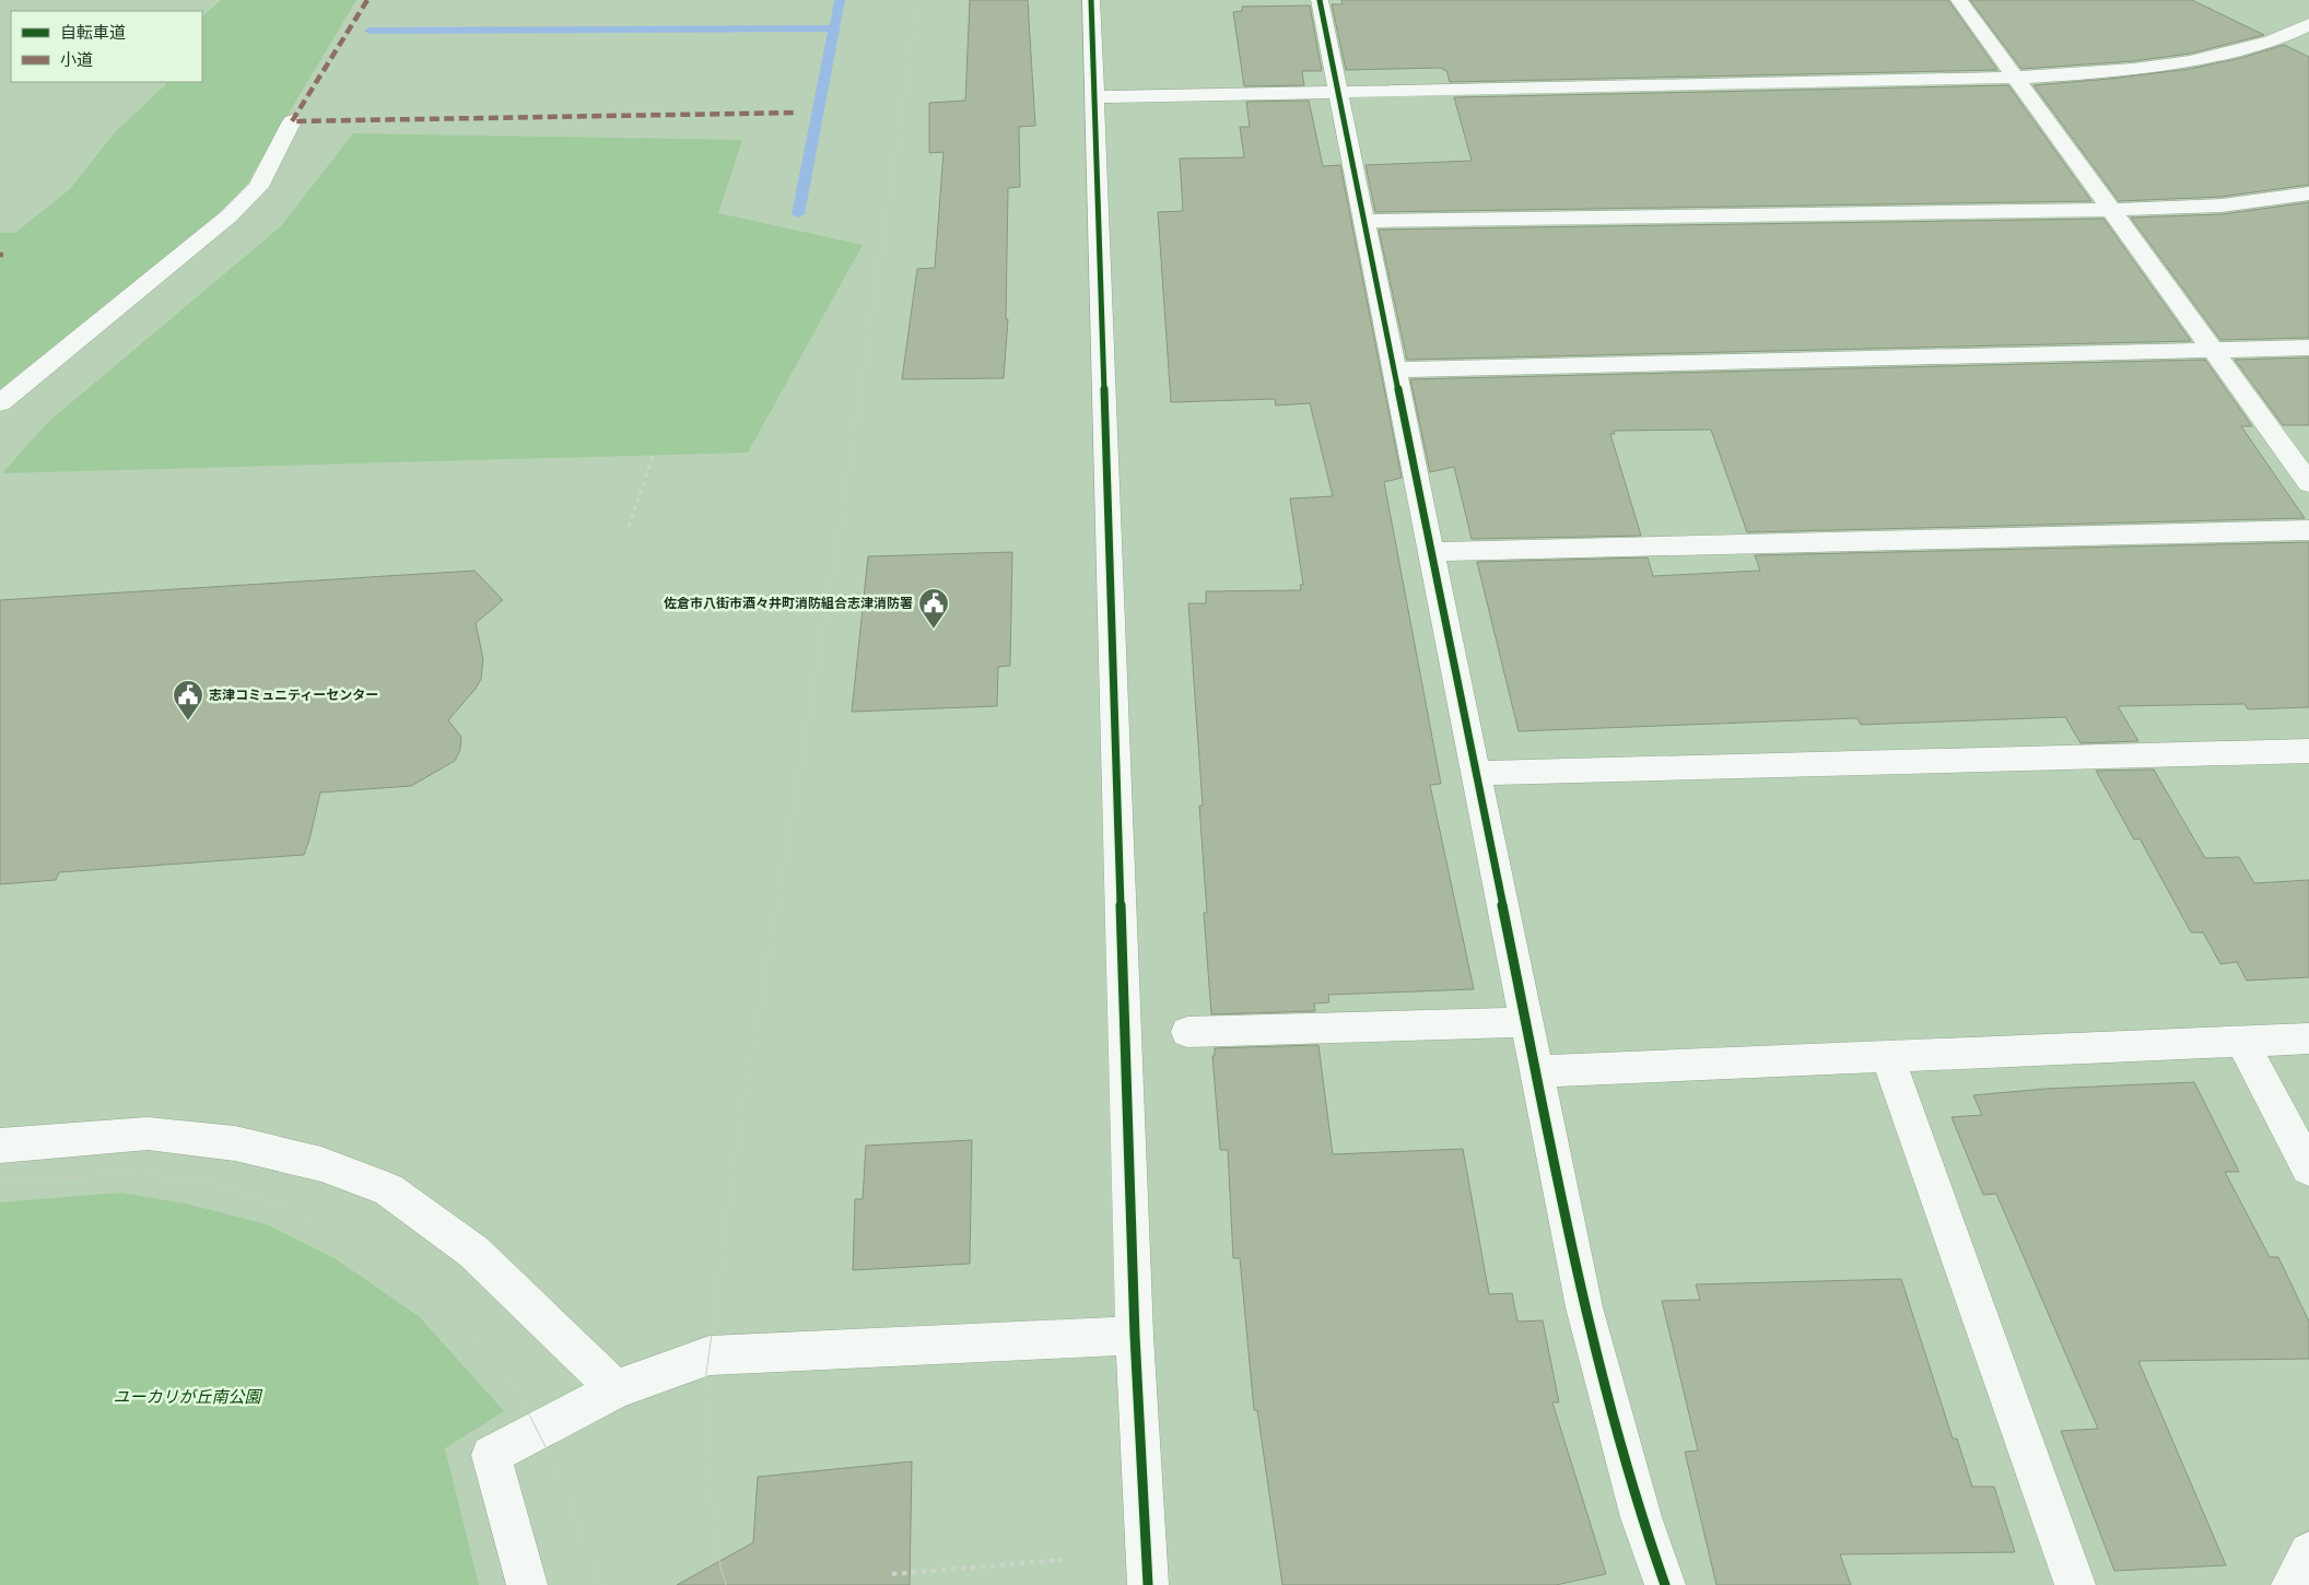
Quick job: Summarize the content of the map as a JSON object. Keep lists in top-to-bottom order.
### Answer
{
  "parks": ["ユーカリが丘南公園"],
  "places": {
    "public building": ["佐倉市八街市酒々井町消防組合志津消防署", "志津コミュニティーセンター"]
  },
  "legend": ["自転車道", "小道"]
}
